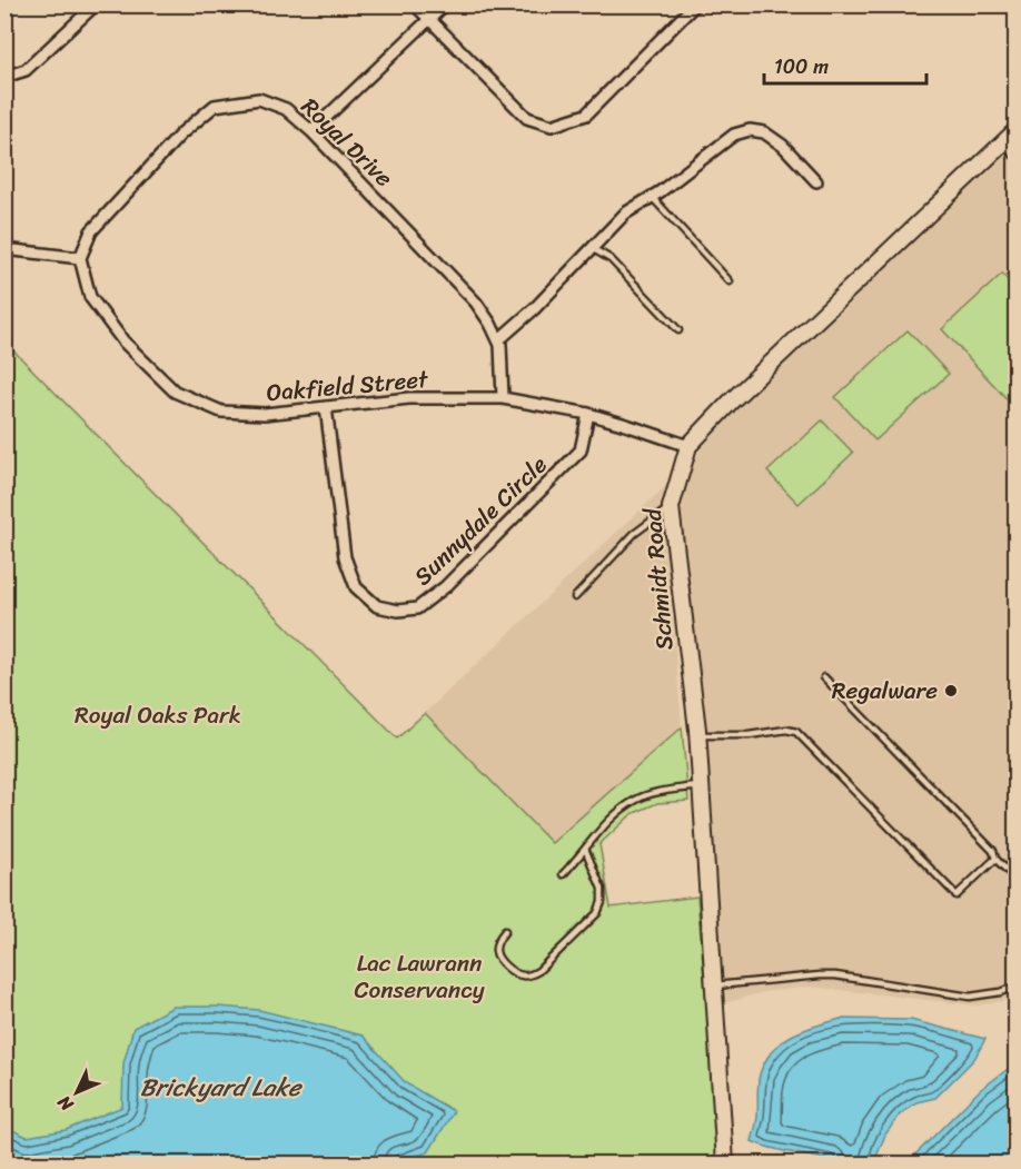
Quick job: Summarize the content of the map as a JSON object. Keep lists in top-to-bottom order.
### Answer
{
  "streets": {
    "street": [
      "Royal Drive",
      "Oakfield Street",
      "Sunnydale Circle",
      "Schmidt Road"
    ]
  },
  "crossings": [
    ["Royal Drive", "Oakfield Street"],
    ["Oakfield Street", "Sunnydale Circle"],
    ["Oakfield Street", "Schmidt Road"]
  ],
  "water": ["Brickyard Lake"],
  "parks": ["Royal Oaks Park", "Lac Lawrann Conservancy"],
  "places": ["Regalware"],
  "scale_bar": "100 m",
  "north": "bottom left"
}
